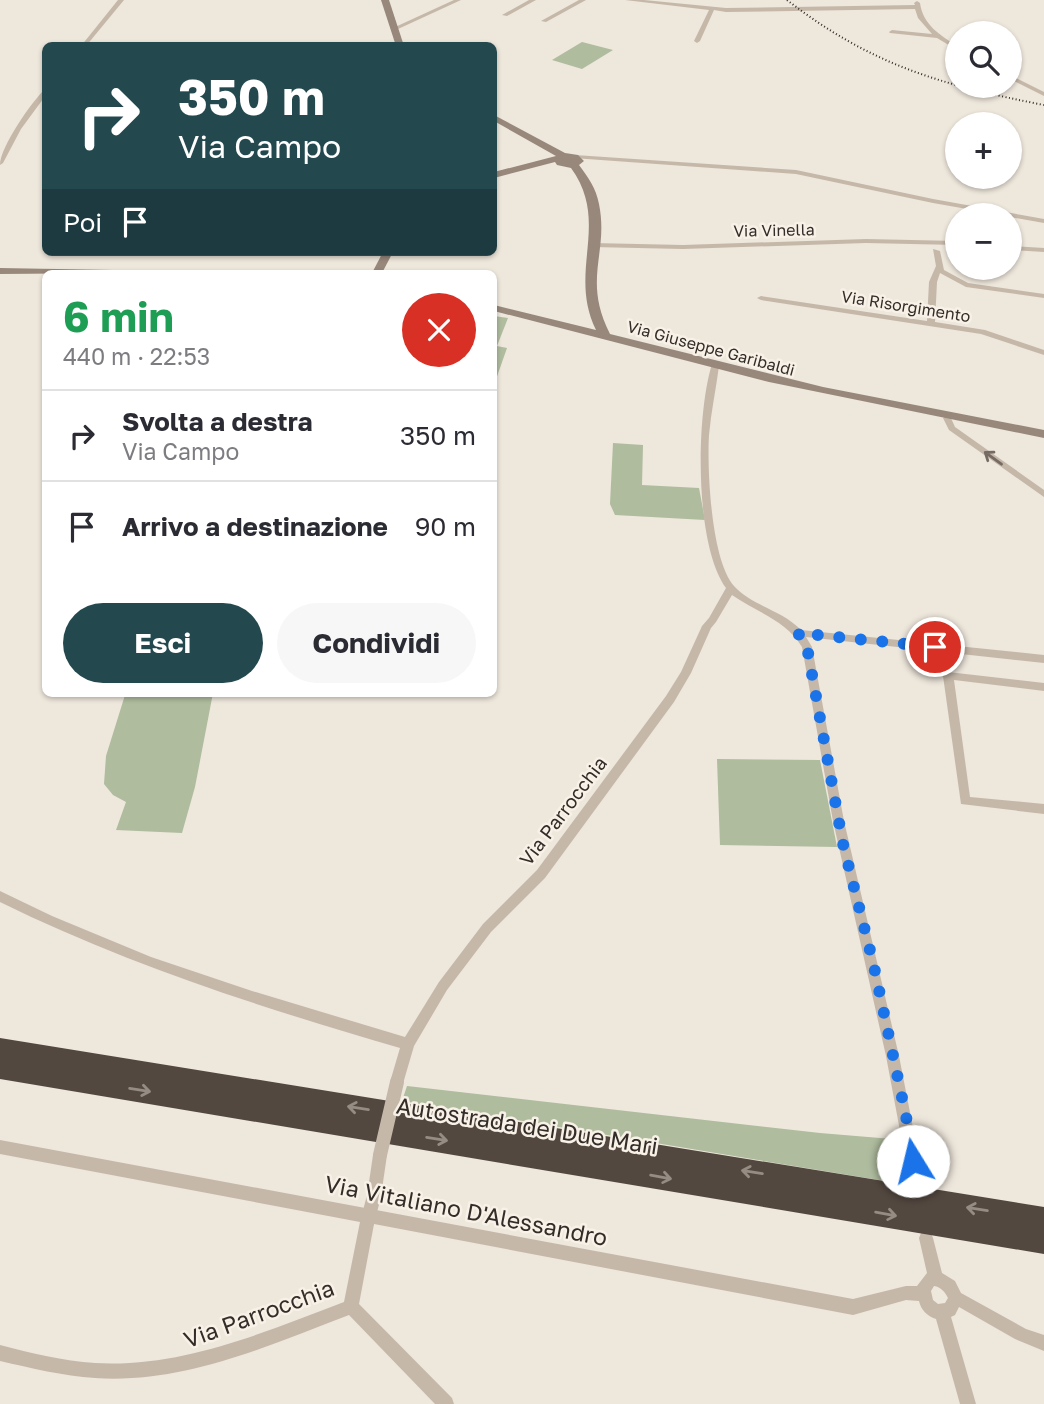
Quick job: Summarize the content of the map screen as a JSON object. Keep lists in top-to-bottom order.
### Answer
{
  "streets": {
    "highway": ["Autostrada dei Due Mari"],
    "street": [
      "Via Vinella",
      "Via Risorgimento",
      "Via Giuseppe Garibaldi",
      "Via Parrocchia",
      "Via Vitaliano D'Alessandro"
    ]
  },
  "crossings": [
    ["Via Vinella", "Via Giuseppe Garibaldi"]
  ],
  "page": {
    "map_buttons": ["+", "−"],
    "turn": ["350 m", "Via Campo"],
    "then": "Poi",
    "heading": ["6 min", "440 m · 22:53"],
    "list": [
      {
        "name": "Svolta a destra",
        "note": "Via Campo",
        "value": "350 m"
      },
      {
        "name": "Arrivo a destinazione",
        "value": "90 m"
      }
    ],
    "buttons": ["Esci", "Condividi"]
  }
}
